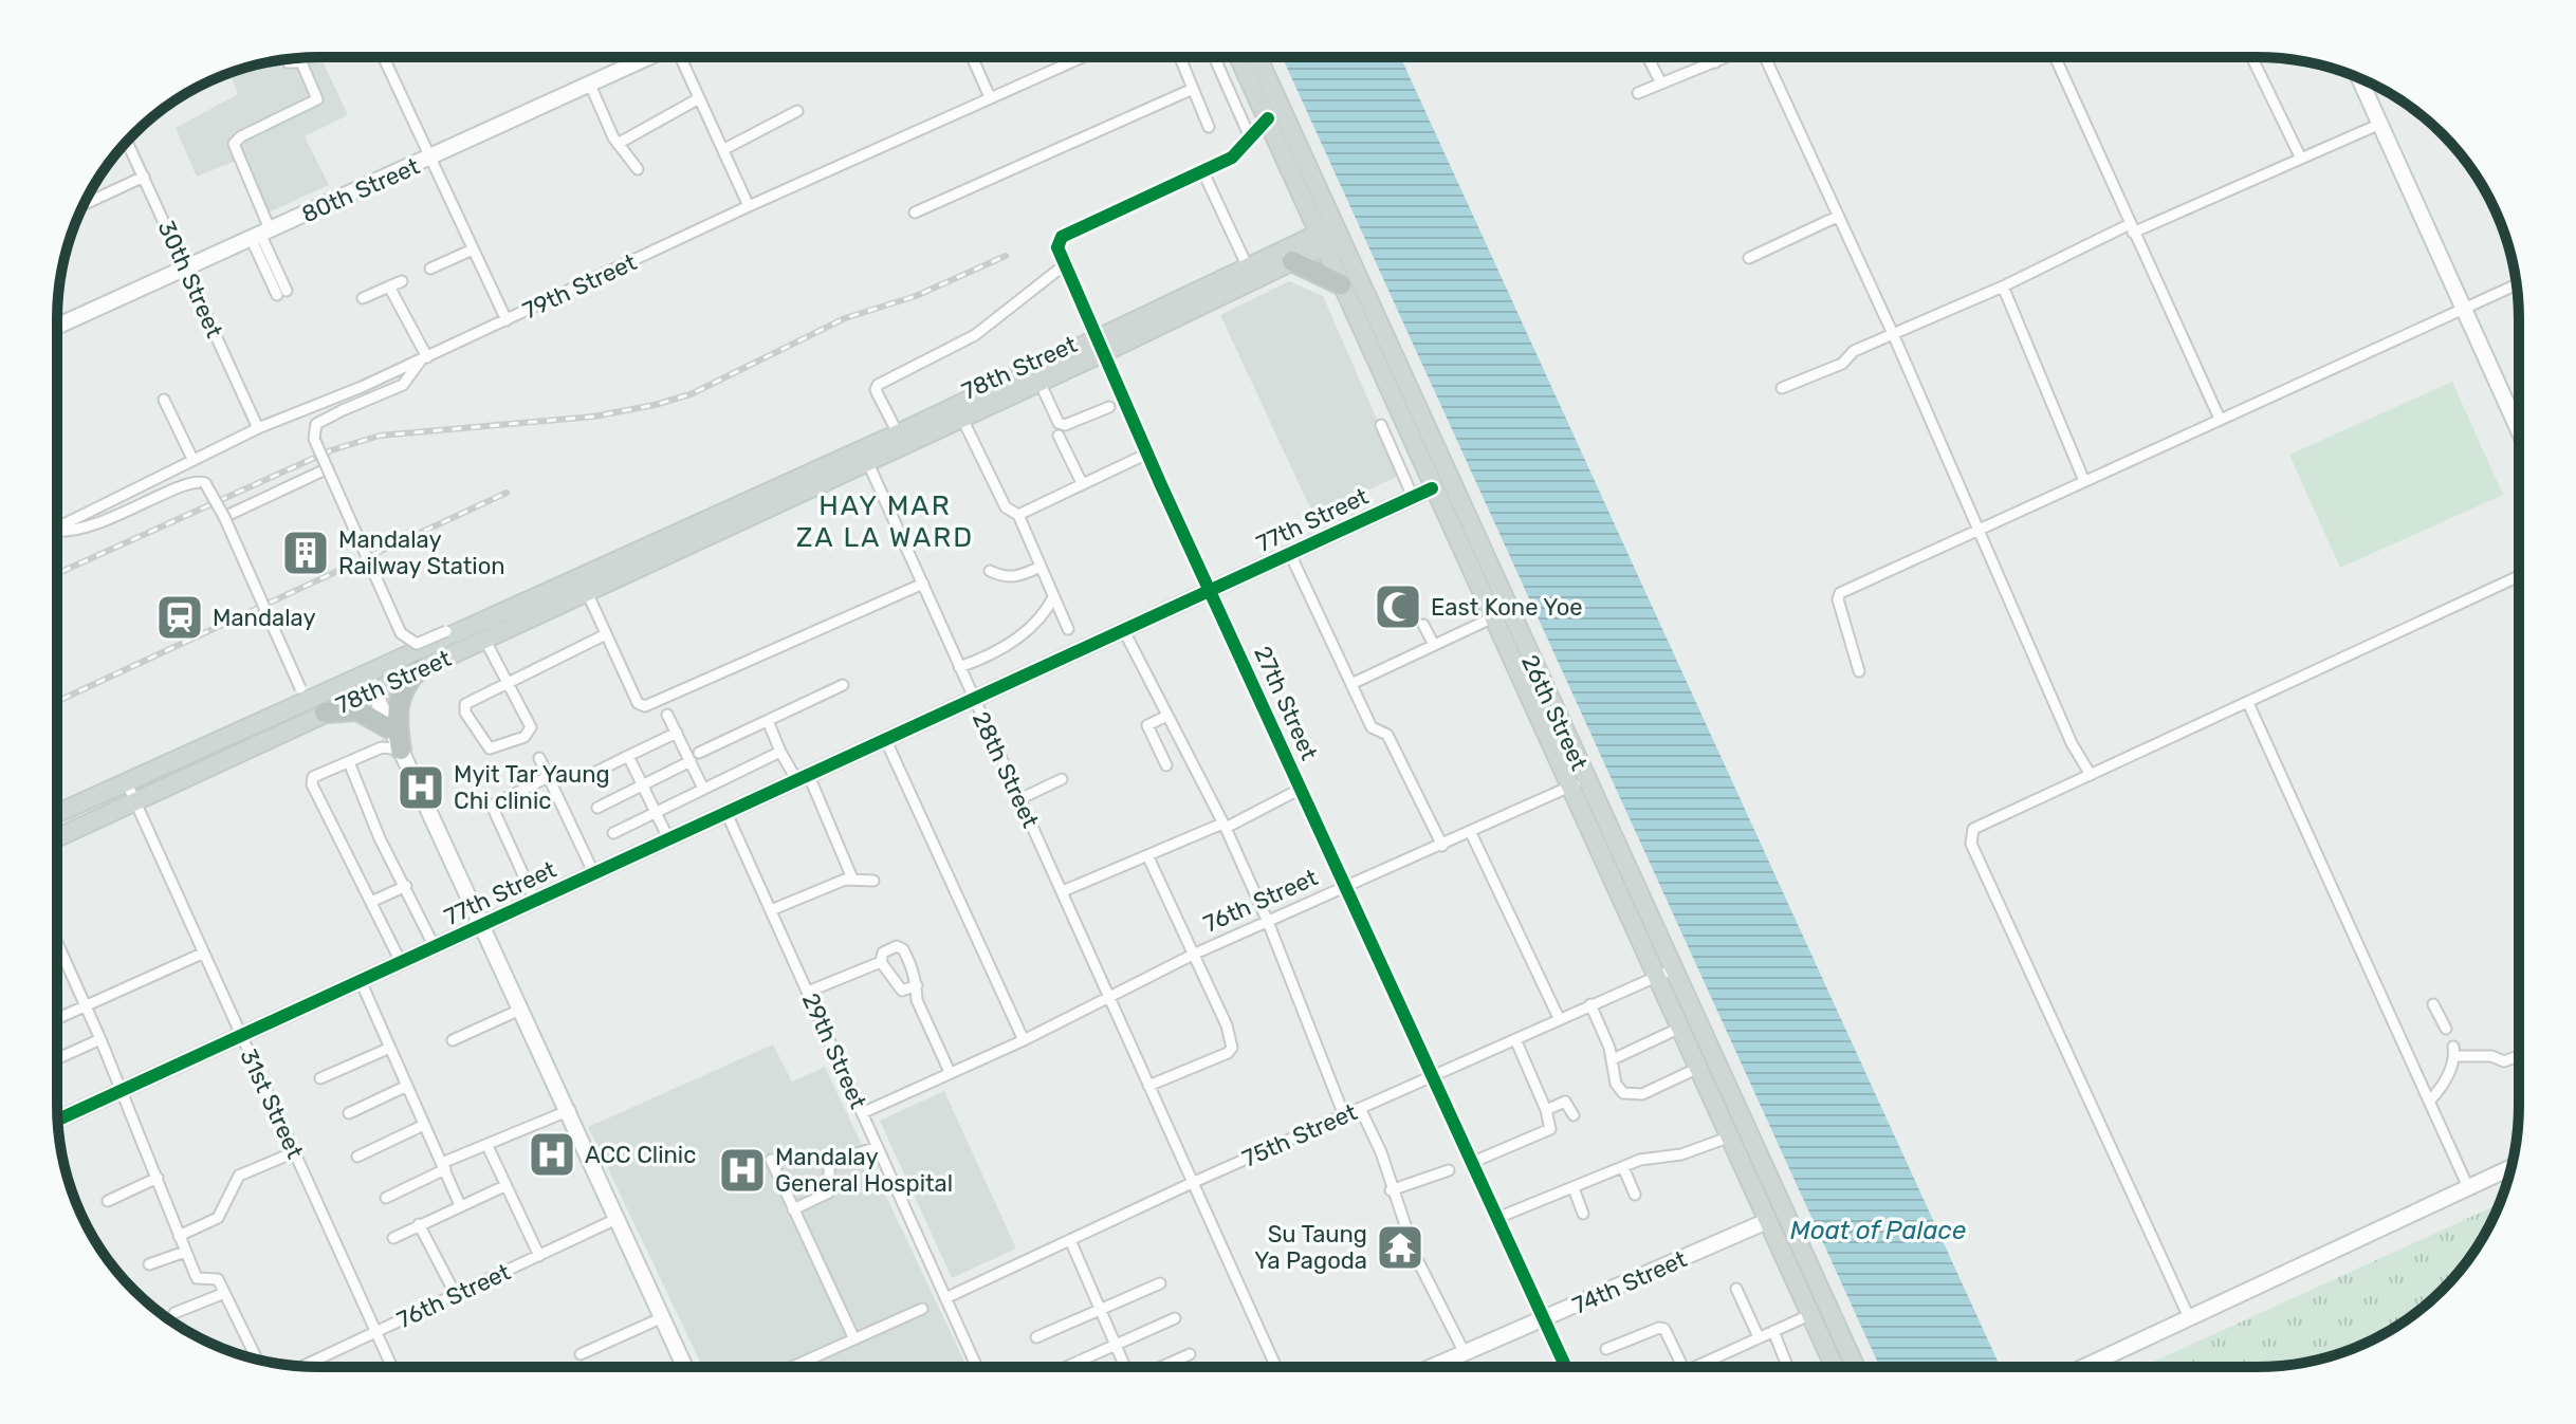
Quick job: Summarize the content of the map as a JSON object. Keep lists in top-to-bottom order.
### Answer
{
  "streets": {
    "main road": ["78th Street", "26th Street"],
    "street": [
      "80th Street",
      "30th Street",
      "79th Street",
      "77th Street",
      "27th Street",
      "28th Street",
      "76th Street",
      "29th Street",
      "31st Street",
      "75th Street",
      "74th Street"
    ]
  },
  "crossings": [
    ["80th Street", "30th Street"],
    ["30th Street", "79th Street"],
    ["78th Street", "27th Street"],
    ["78th Street", "26th Street"],
    ["78th Street", "28th Street"],
    ["78th Street", "31st Street"],
    ["77th Street", "27th Street"],
    ["77th Street", "26th Street"],
    ["77th Street", "28th Street"],
    ["77th Street", "29th Street"],
    ["77th Street", "31st Street"],
    ["27th Street", "76th Street"],
    ["27th Street", "75th Street"],
    ["27th Street", "74th Street"],
    ["26th Street", "76th Street"],
    ["26th Street", "75th Street"],
    ["26th Street", "74th Street"],
    ["28th Street", "76th Street"],
    ["28th Street", "75th Street"],
    ["76th Street", "29th Street"],
    ["76th Street", "31st Street"],
    ["29th Street", "75th Street"]
  ],
  "districts": ["HAY MAR ZA LA WARD"],
  "water": ["Moat of Palace"],
  "places": {
    "building": ["Mandalay Railway Station"],
    "mosque": ["East Kone Yoe"],
    "station": ["Mandalay"],
    "hospital": ["Myit Tar Yaung Chi clinic", "ACC Clinic", "Mandalay General Hospital"],
    "temple": ["Su Taung Ya Pagoda"]
  }
}
